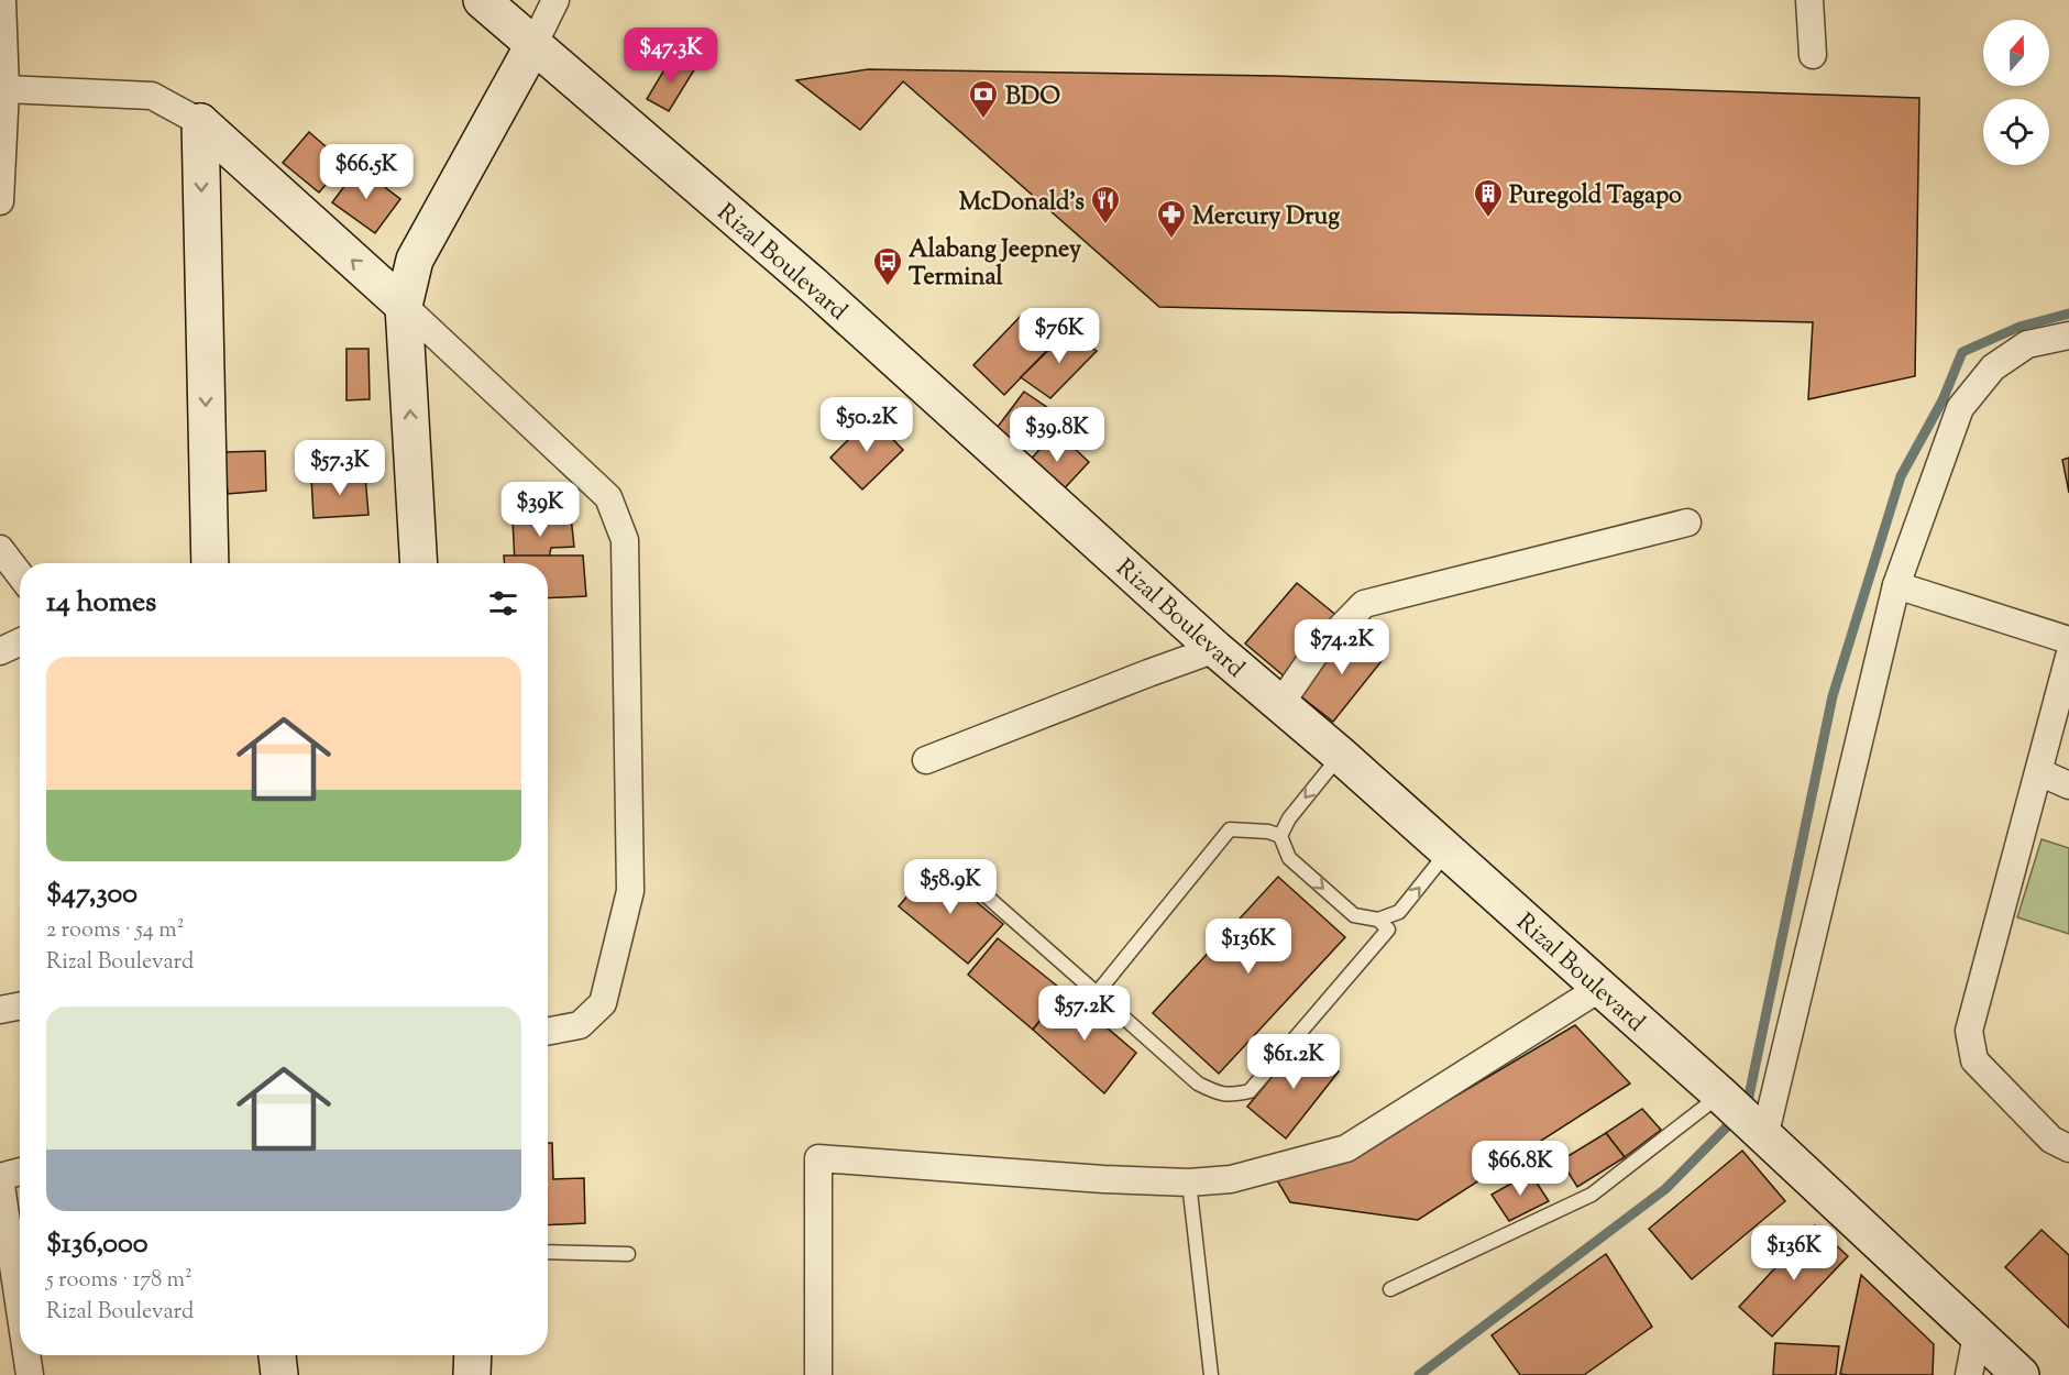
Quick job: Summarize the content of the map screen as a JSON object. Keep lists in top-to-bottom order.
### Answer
{
  "streets": {
    "main road": ["Rizal Boulevard"]
  },
  "places": {
    "bank": ["BDO"],
    "building": ["Puregold Tagapo"],
    "restaurant": ["McDonald's"],
    "pharmacy": ["Mercury Drug"],
    "bus stop": ["Alabang Jeepney Terminal"]
  },
  "north": "top",
  "page": {
    "price": [
      "$47.3K",
      "$66.5K",
      "$76K",
      "$50.2K",
      "$39.8K",
      "$57.3K",
      "$39K",
      "$74.2K",
      "$58.9K",
      "$136K",
      "$57.2K",
      "$61.2K",
      "$66.8K",
      "$136K"
    ],
    "heading": "14 homes",
    "list": [
      {
        "name": "$47,300",
        "note": "2 rooms · 54 m² · Rizal Boulevard"
      },
      {
        "name": "$136,000",
        "note": "5 rooms · 178 m² · Rizal Boulevard"
      }
    ]
  }
}
